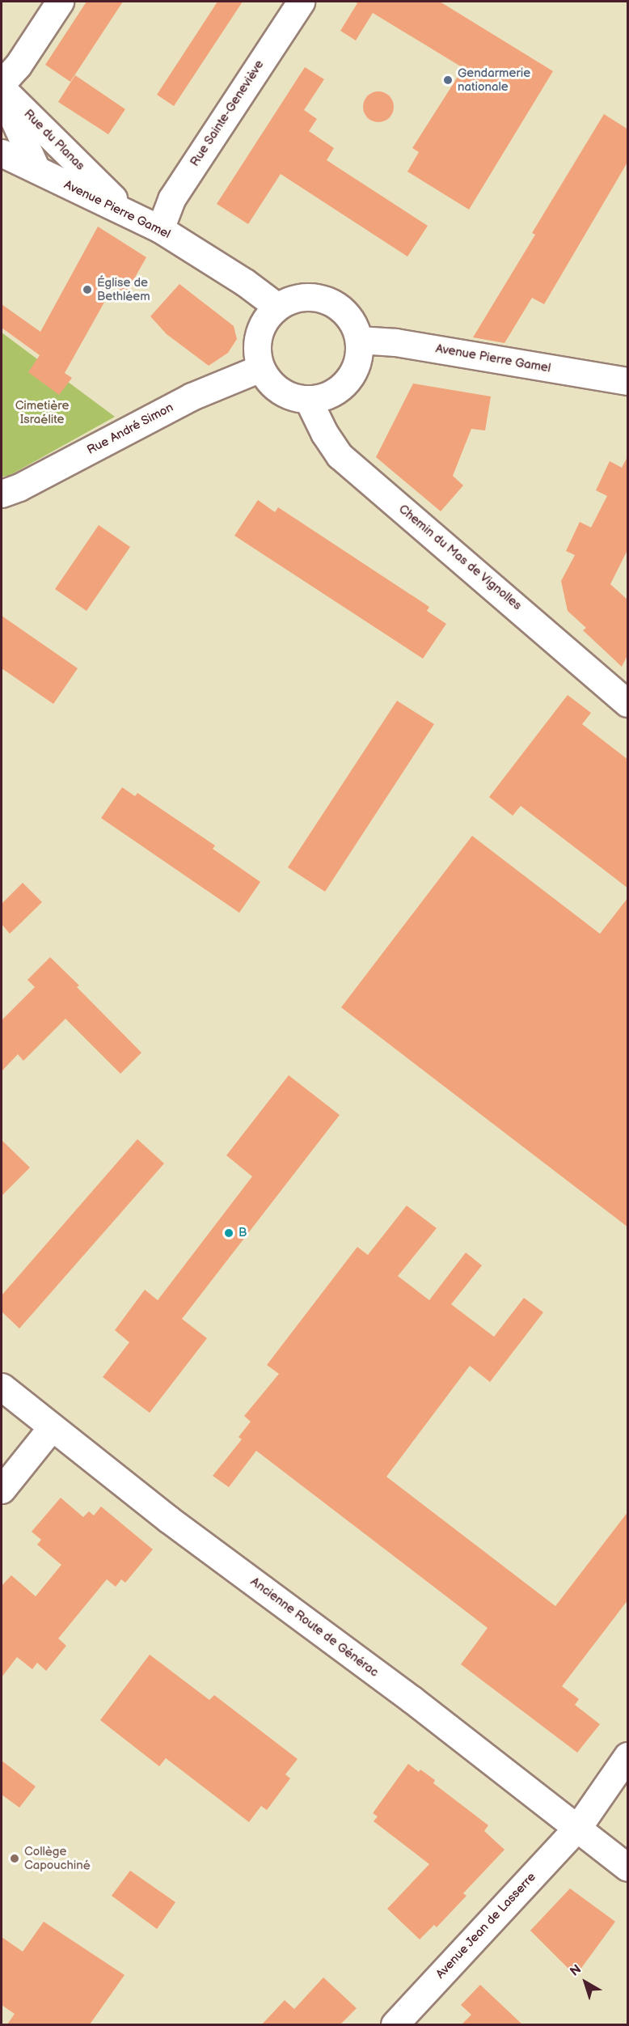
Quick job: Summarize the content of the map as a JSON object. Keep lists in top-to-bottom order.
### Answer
{
  "streets": {
    "street": [
      "Rue Sainte-Geneviève",
      "Rue du Planas",
      "Avenue Pierre Gamel",
      "Rue André Simon",
      "Chemin du Mas de Vignolles",
      "Ancienne Route de Générac",
      "Avenue Jean de Lasserre"
    ]
  },
  "crossings": [
    ["Rue Sainte-Geneviève", "Avenue Pierre Gamel"],
    ["Rue du Planas", "Avenue Pierre Gamel"],
    ["Avenue Pierre Gamel", "Rue André Simon"],
    ["Avenue Pierre Gamel", "Chemin du Mas de Vignolles"],
    ["Rue André Simon", "Chemin du Mas de Vignolles"],
    ["Ancienne Route de Générac", "Avenue Jean de Lasserre"]
  ],
  "parks": ["Cimetière Israélite"],
  "places": [
    "Gendarmerie nationale",
    "Église de Bethléem",
    "B",
    "Collège Capouchiné"
  ],
  "north": "top left"
}
